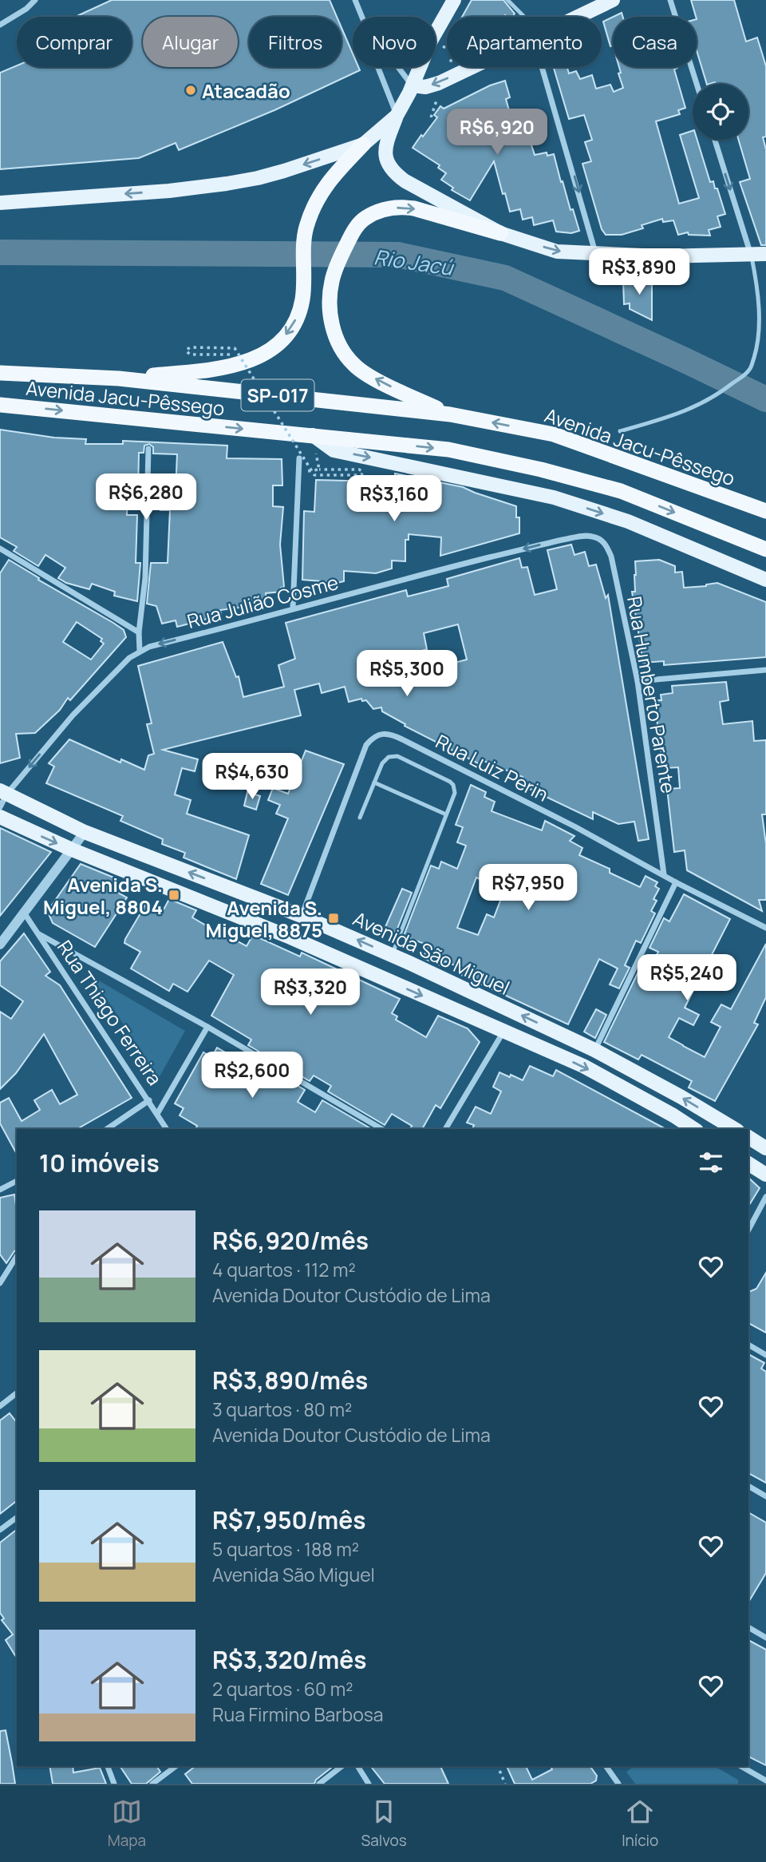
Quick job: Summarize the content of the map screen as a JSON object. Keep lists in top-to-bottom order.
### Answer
{
  "streets": {
    "highway": ["SP-017", "Avenida Jacu-Pêssego"],
    "main road": ["Avenida São Miguel"],
    "street": [
      "Rua Julião Cosme",
      "Rua Humberto Parente",
      "Rua Luiz Perin",
      "Rua Thiago Ferreira"
    ]
  },
  "crossings": [
    ["Rua Julião Cosme", "Rua Humberto Parente"],
    ["Rua Julião Cosme", "Avenida São Miguel"],
    ["Rua Humberto Parente", "Rua Luiz Perin"],
    ["Rua Luiz Perin", "Avenida São Miguel"]
  ],
  "one_way": ["Rua Julião Cosme"],
  "water": ["Rio Jacú"],
  "places": {
    "other": ["Atacadão"],
    "transit": ["Avenida S. Miguel, 8804", "Avenida S. Miguel, 8875"]
  },
  "page": {
    "chip": [
      "Comprar",
      "Alugar",
      "Filtros",
      "Novo",
      "Apartamento",
      "Casa"
    ],
    "price": [
      "R$6,920",
      "R$3,890",
      "R$6,280",
      "R$3,160",
      "R$5,300",
      "R$4,630",
      "R$7,950",
      "R$5,240",
      "R$3,320",
      "R$2,600"
    ],
    "heading": "10 imóveis",
    "list": [
      {
        "name": "R$6,920/mês",
        "note": "4 quartos · 112 m² · Avenida Doutor Custódio de Lima"
      },
      {
        "name": "R$3,890/mês",
        "note": "3 quartos · 80 m² · Avenida Doutor Custódio de Lima"
      },
      {
        "name": "R$7,950/mês",
        "note": "5 quartos · 188 m² · Avenida São Miguel"
      },
      {
        "name": "R$3,320/mês",
        "note": "2 quartos · 60 m² · Rua Firmino Barbosa"
      }
    ],
    "tabs": ["Mapa", "Salvos", "Início"]
  }
}
